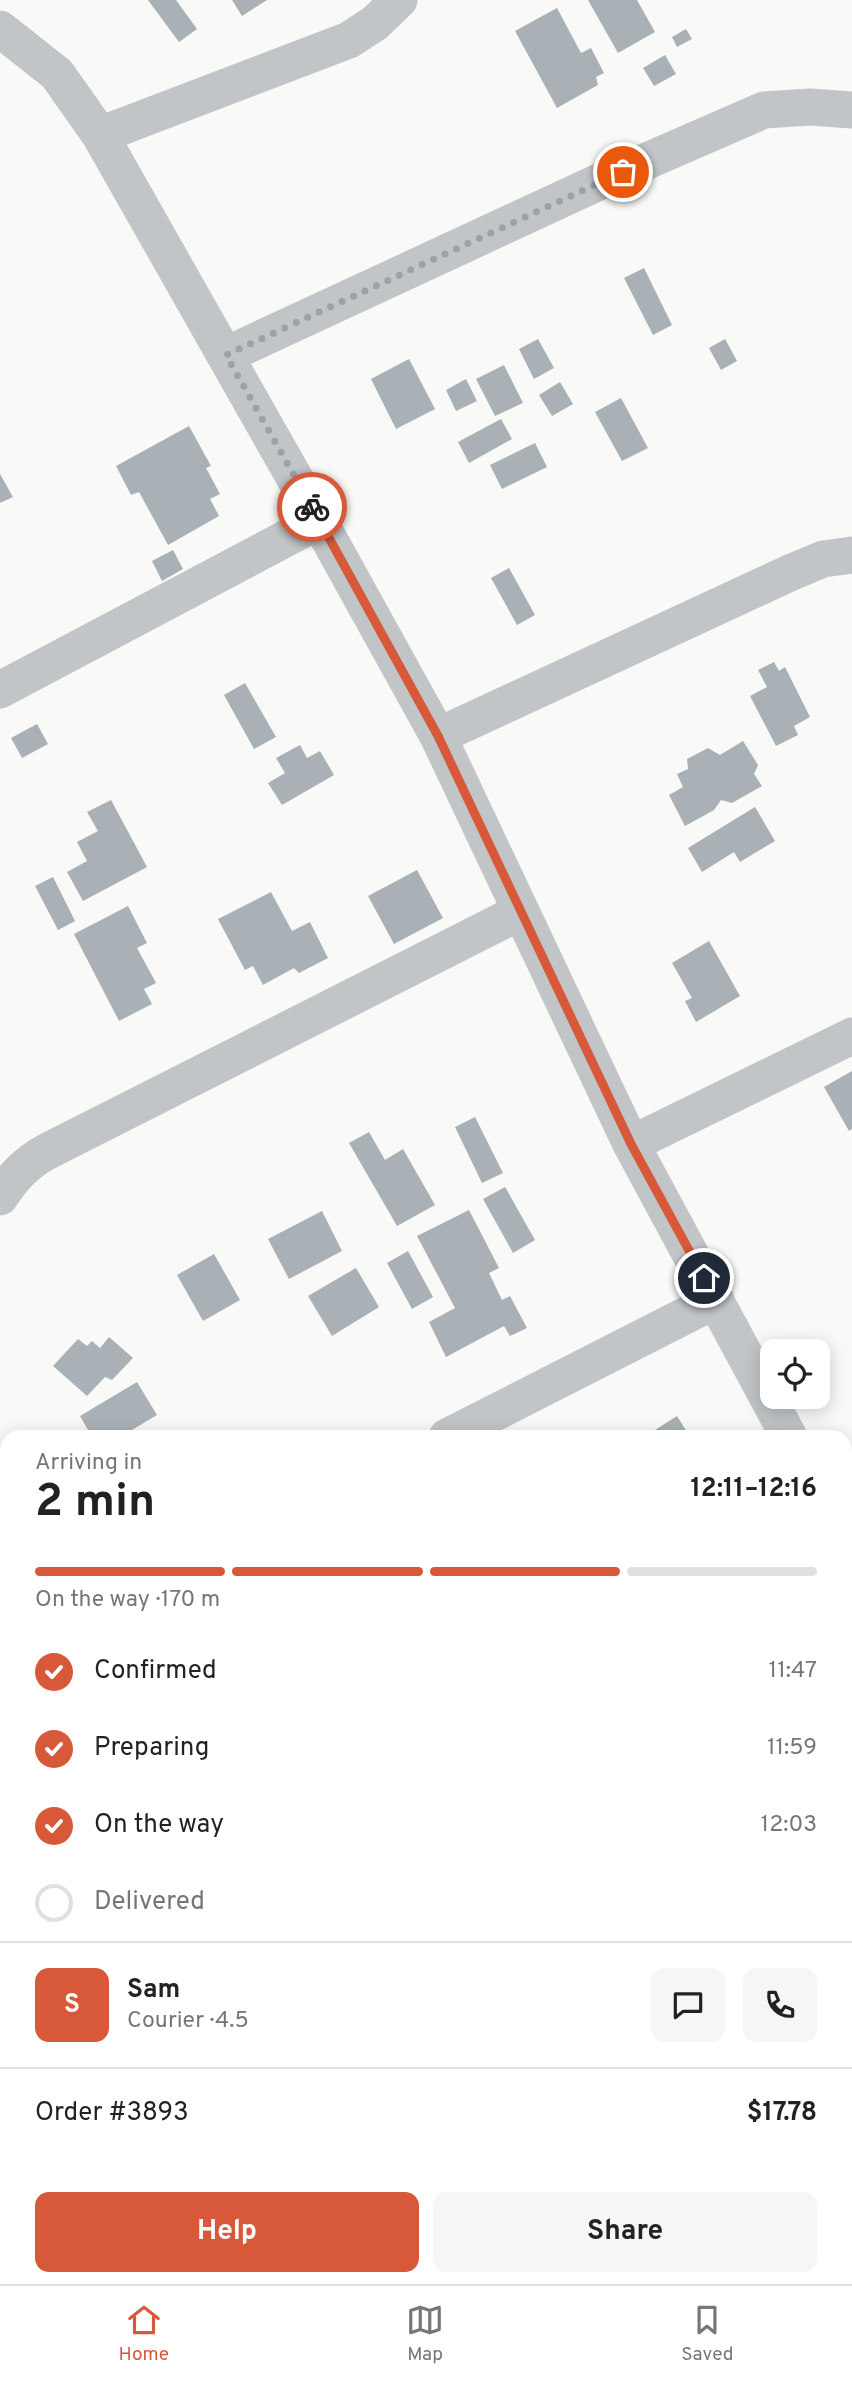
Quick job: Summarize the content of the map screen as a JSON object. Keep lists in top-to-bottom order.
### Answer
{
  "page": {
    "heading": ["2 min", "Arriving in", "12:11–12:16"],
    "panel": [
      "Sam",
      "Courier · 4.5",
      "Order #3893",
      "$17.78"
    ],
    "bar": "On the way · 170 m",
    "list": [
      ["Confirmed", "11:47"],
      ["Preparing", "11:59"],
      ["On the way", "12:03"],
      "Delivered"
    ],
    "round": "S",
    "buttons": ["Help", "Share"],
    "tabs": ["Home", "Map", "Saved"]
  }
}
